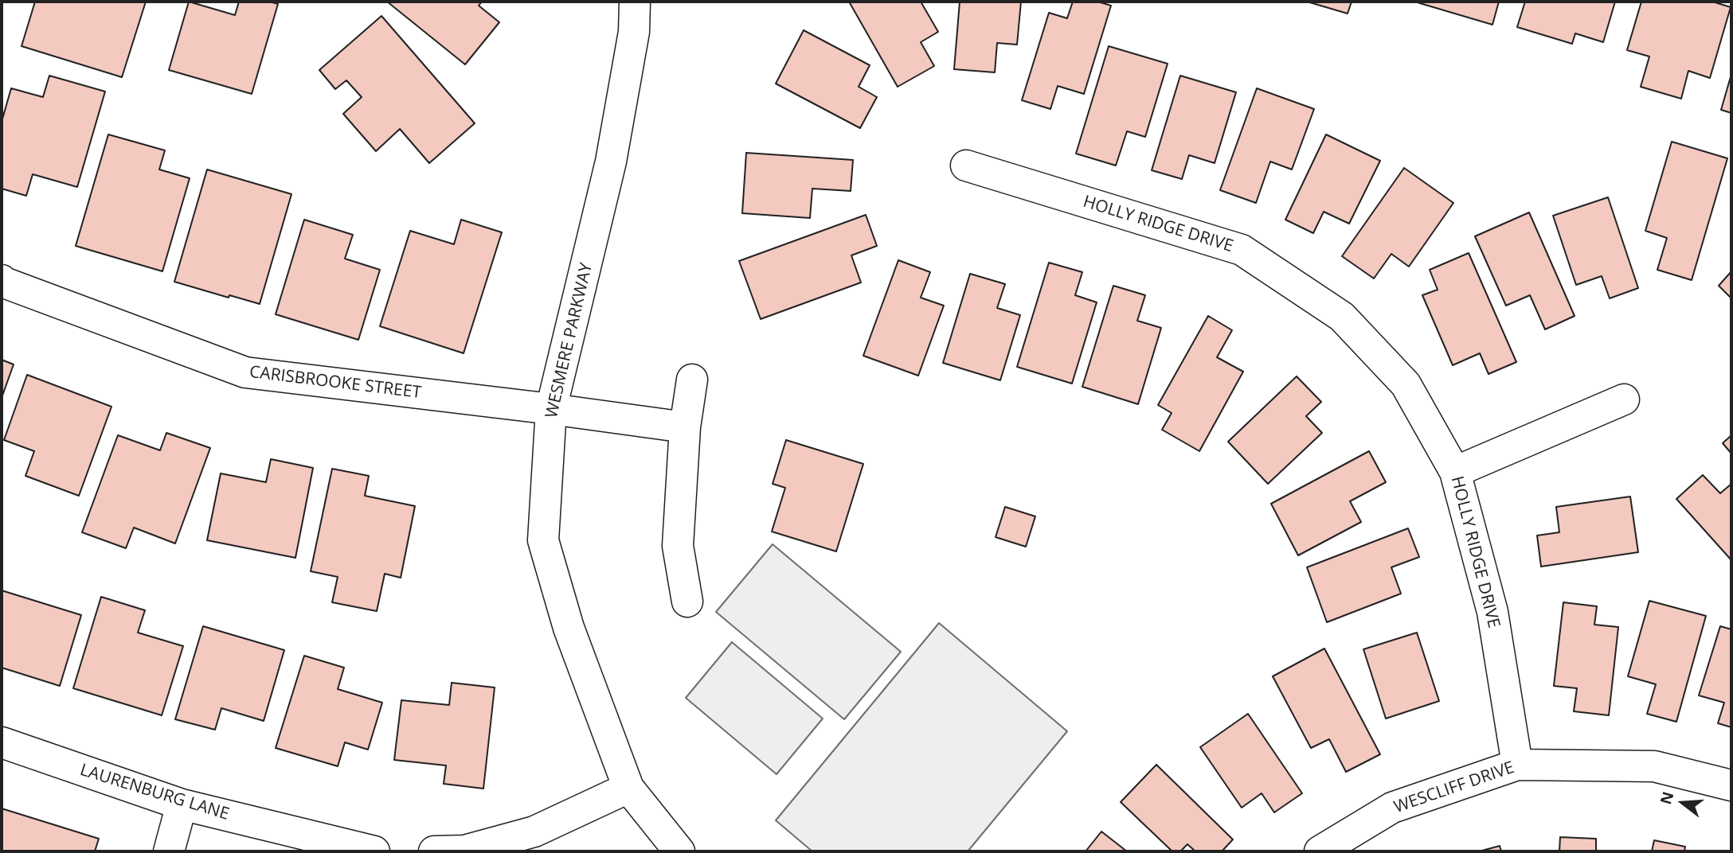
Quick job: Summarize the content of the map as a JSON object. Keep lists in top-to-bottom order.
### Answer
{
  "streets": {
    "street": [
      "HOLLY RIDGE DRIVE",
      "WESMERE PARKWAY",
      "CARISBROOKE STREET",
      "WESCLIFF DRIVE",
      "LAURENBURG LANE"
    ]
  },
  "crossings": [
    ["HOLLY RIDGE DRIVE", "WESCLIFF DRIVE"],
    ["WESMERE PARKWAY", "CARISBROOKE STREET"]
  ],
  "north": "left"
}
